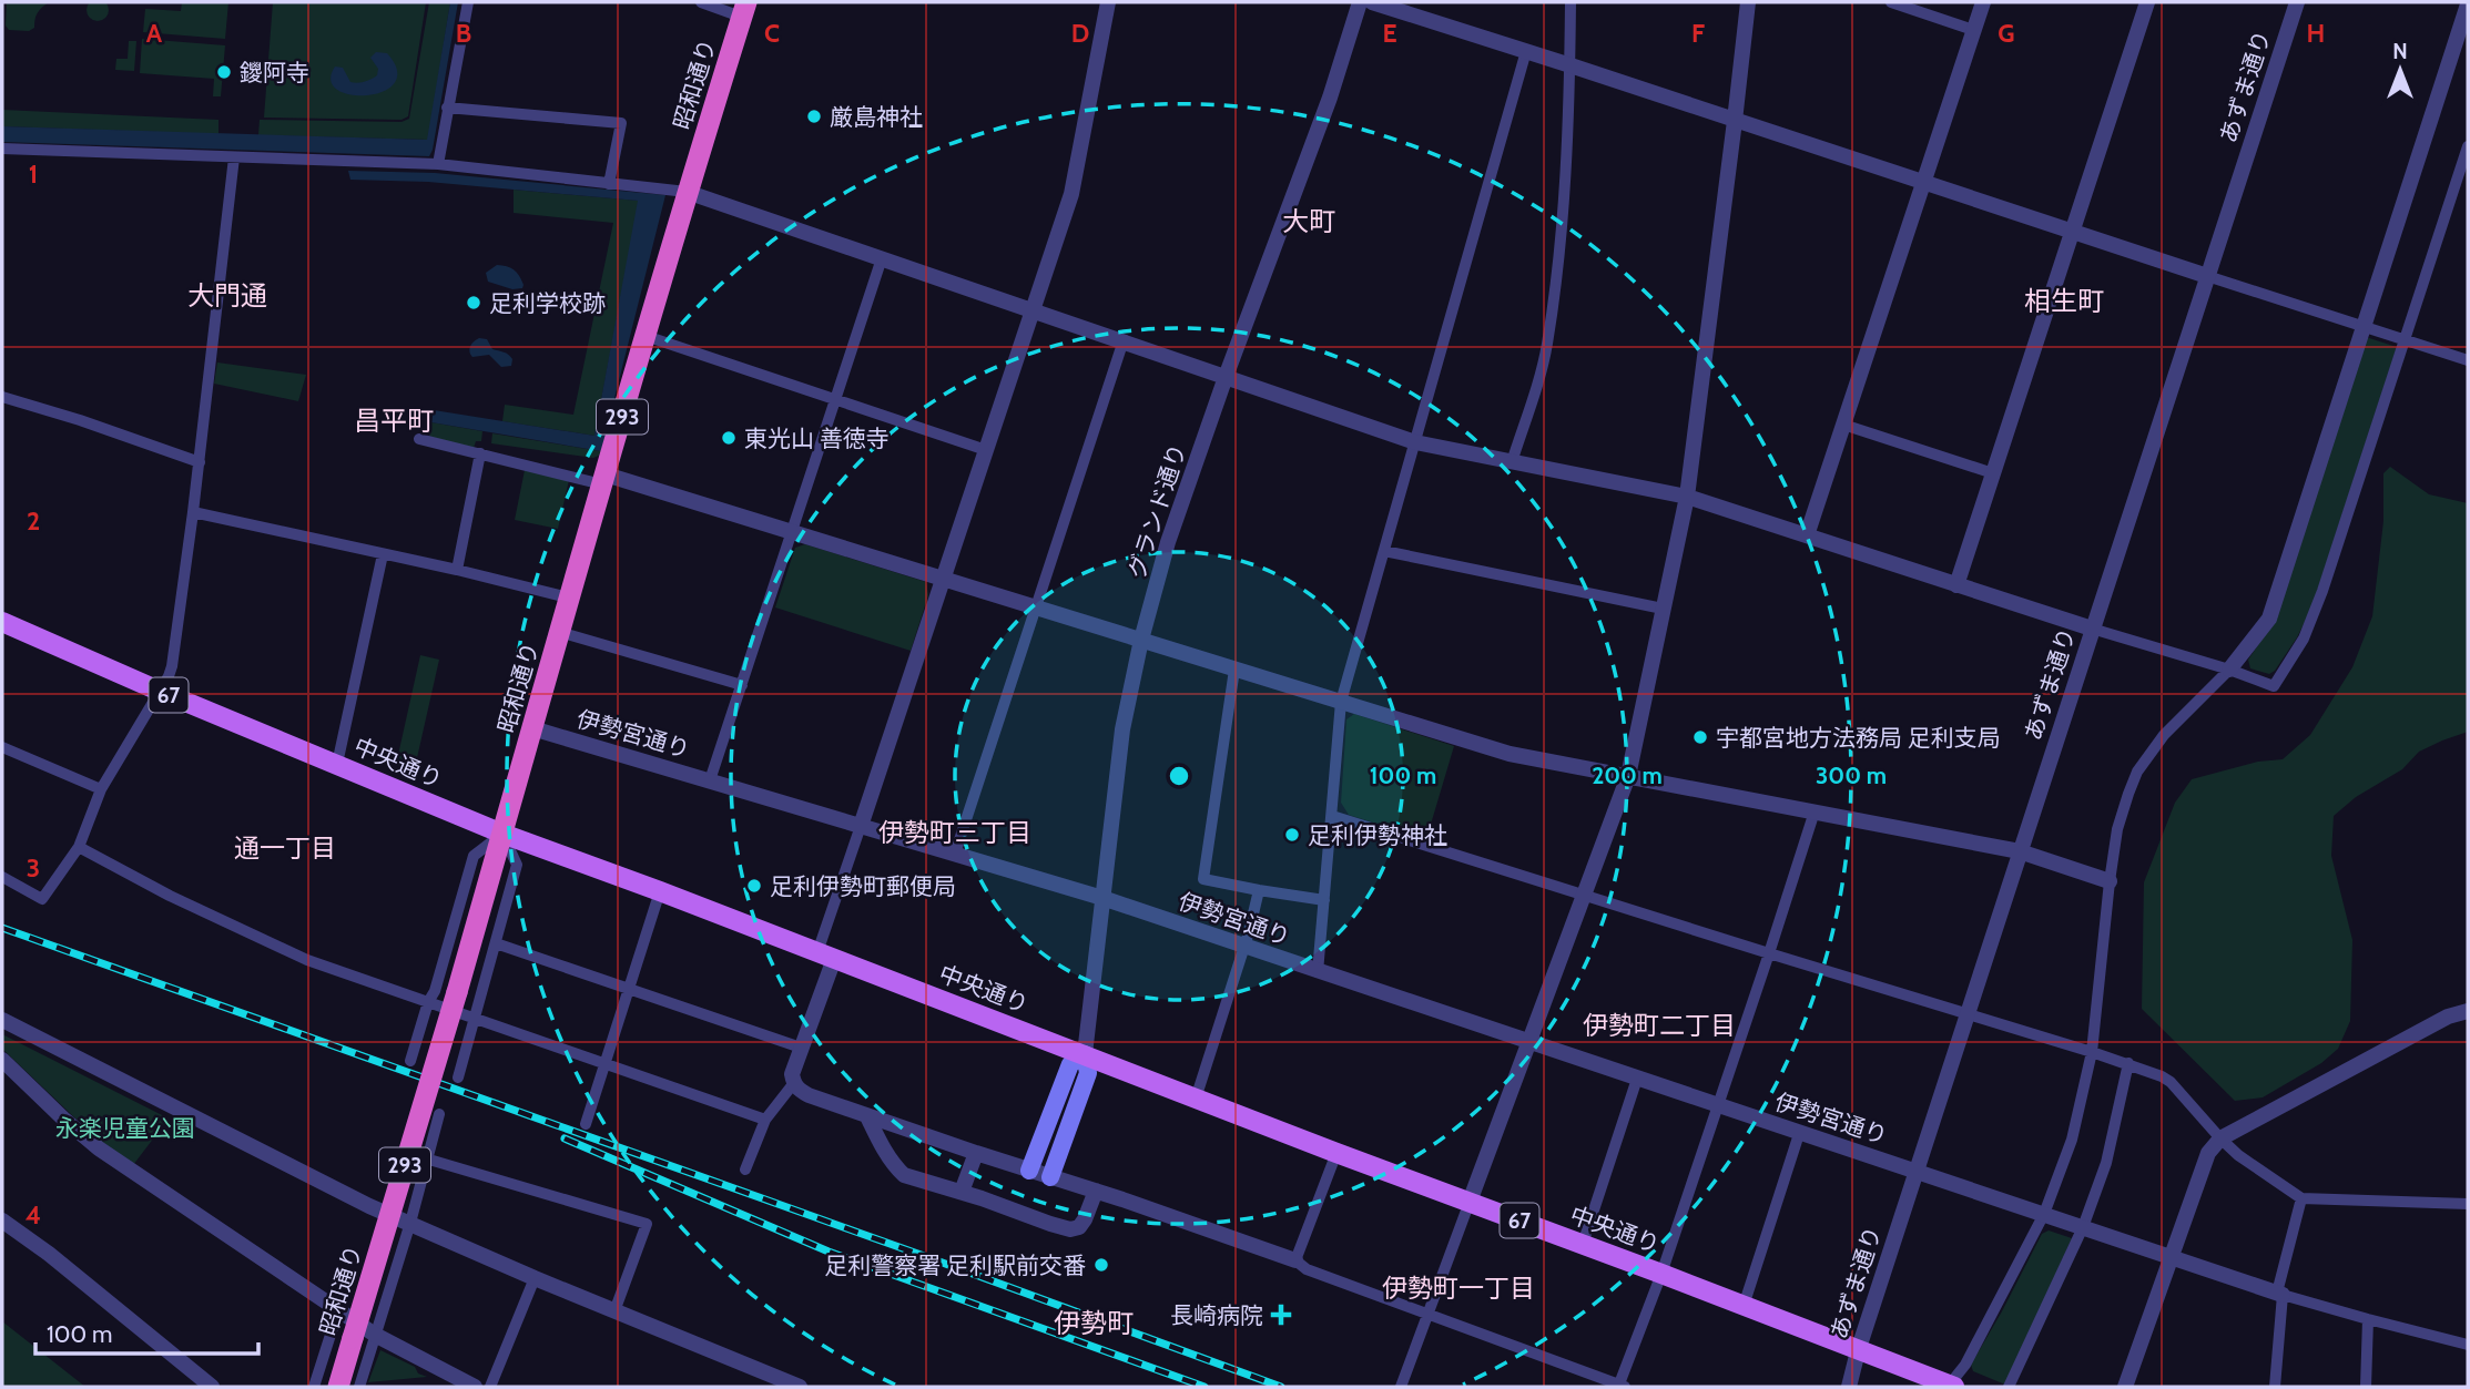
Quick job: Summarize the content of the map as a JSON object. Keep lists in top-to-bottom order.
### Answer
{
  "streets": {
    "highway": ["昭和通り", "293"],
    "main road": ["67", "中央通り"],
    "street": ["あずま通り", "グランド通り", "伊勢宮通り"]
  },
  "crossings": [
    ["昭和通り", "伊勢宮通り"],
    ["昭和通り", "中央通り"],
    ["あずま通り", "伊勢宮通り"],
    ["あずま通り", "中央通り"],
    ["グランド通り", "伊勢宮通り"],
    ["グランド通り", "中央通り"]
  ],
  "districts": [
    "大町",
    "大門通",
    "相生町",
    "昌平町",
    "伊勢町三丁目",
    "通一丁目",
    "伊勢町二丁目",
    "伊勢町一丁目",
    "伊勢町"
  ],
  "parks": ["永楽児童公園"],
  "places": {
    "other": [
      "鑁阿寺",
      "厳島神社",
      "足利学校跡",
      "東光山 善徳寺",
      "宇都宮地方法務局 足利支局",
      "足利伊勢神社",
      "足利伊勢町郵便局",
      "足利警察署 足利駅前交番"
    ],
    "health": ["長崎病院"]
  },
  "scale_bar": "100 m",
  "north": "top",
  "grid": {
    "columns": [
      "A",
      "B",
      "C",
      "D",
      "E",
      "F",
      "G",
      "H"
    ],
    "rows": [
      "1",
      "2",
      "3",
      "4"
    ]
  },
  "rings": ["100 m", "200 m", "300 m"]
}
